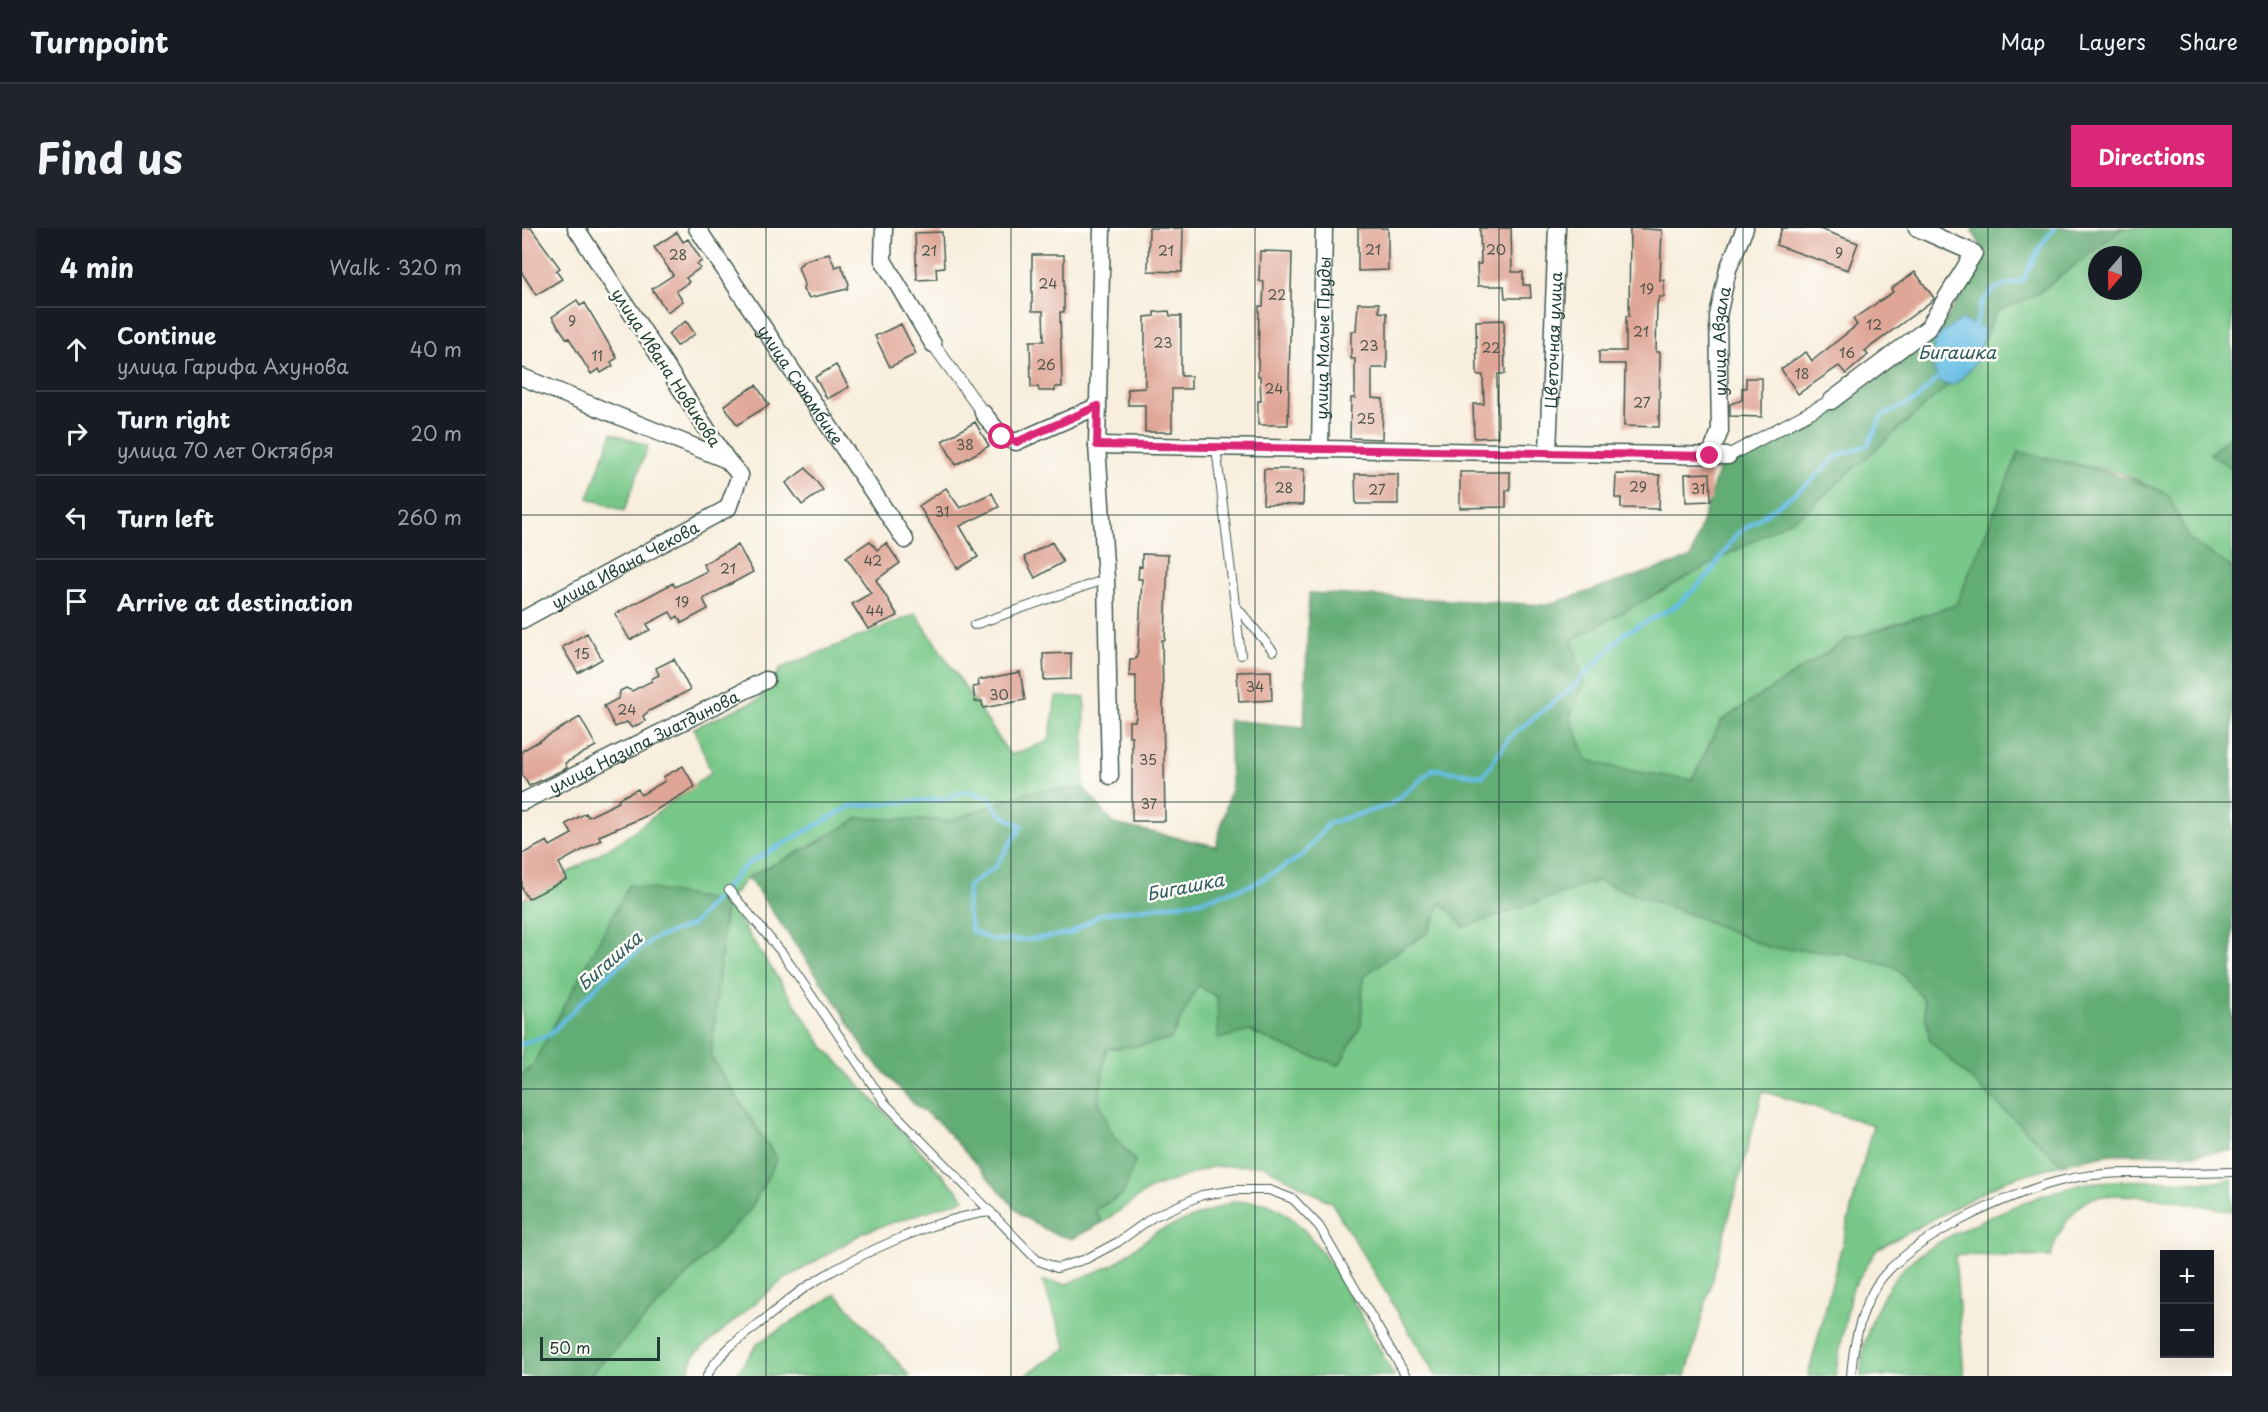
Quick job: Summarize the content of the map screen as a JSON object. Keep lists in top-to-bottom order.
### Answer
{
  "streets": {
    "street": [
      "улица Малые Пруды",
      "Цветочная улица",
      "улица Авзала",
      "улица Ивана Новикова",
      "улица Сююмбике",
      "улица Ивана Чекова",
      "улица Назипа Зиатдинова"
    ]
  },
  "crossings": [
    ["улица Ивана Новикова", "улица Ивана Чекова"]
  ],
  "water": ["Бигашка"],
  "house_numbers": [
    "21",
    "20",
    "21",
    "21",
    "9",
    "28",
    "24",
    "19",
    "22",
    "9",
    "12",
    "21",
    "23",
    "23",
    "22",
    "16",
    "11",
    "26",
    "18",
    "24",
    "27",
    "25",
    "38",
    "29",
    "28",
    "31",
    "27",
    "31",
    "42",
    "21",
    "19",
    "44",
    "15",
    "34",
    "30",
    "24",
    "35",
    "37"
  ],
  "scale_bar": "50 m",
  "north": "bottom",
  "page": {
    "header": "Turnpoint",
    "nav": ["Map", "Layers", "Share"],
    "title": "Find us",
    "buttons": "Directions",
    "heading": ["4 min", "Walk · 320 m"],
    "list": [
      ["Continue", "улица Гарифа Ахунова", "40 m"],
      ["Turn right", "улица 70 лет Октября", "20 m"],
      ["Turn left", "260 m"],
      "Arrive at destination"
    ],
    "map_buttons": ["+", "−"],
    "scale": "50 m"
  }
}
